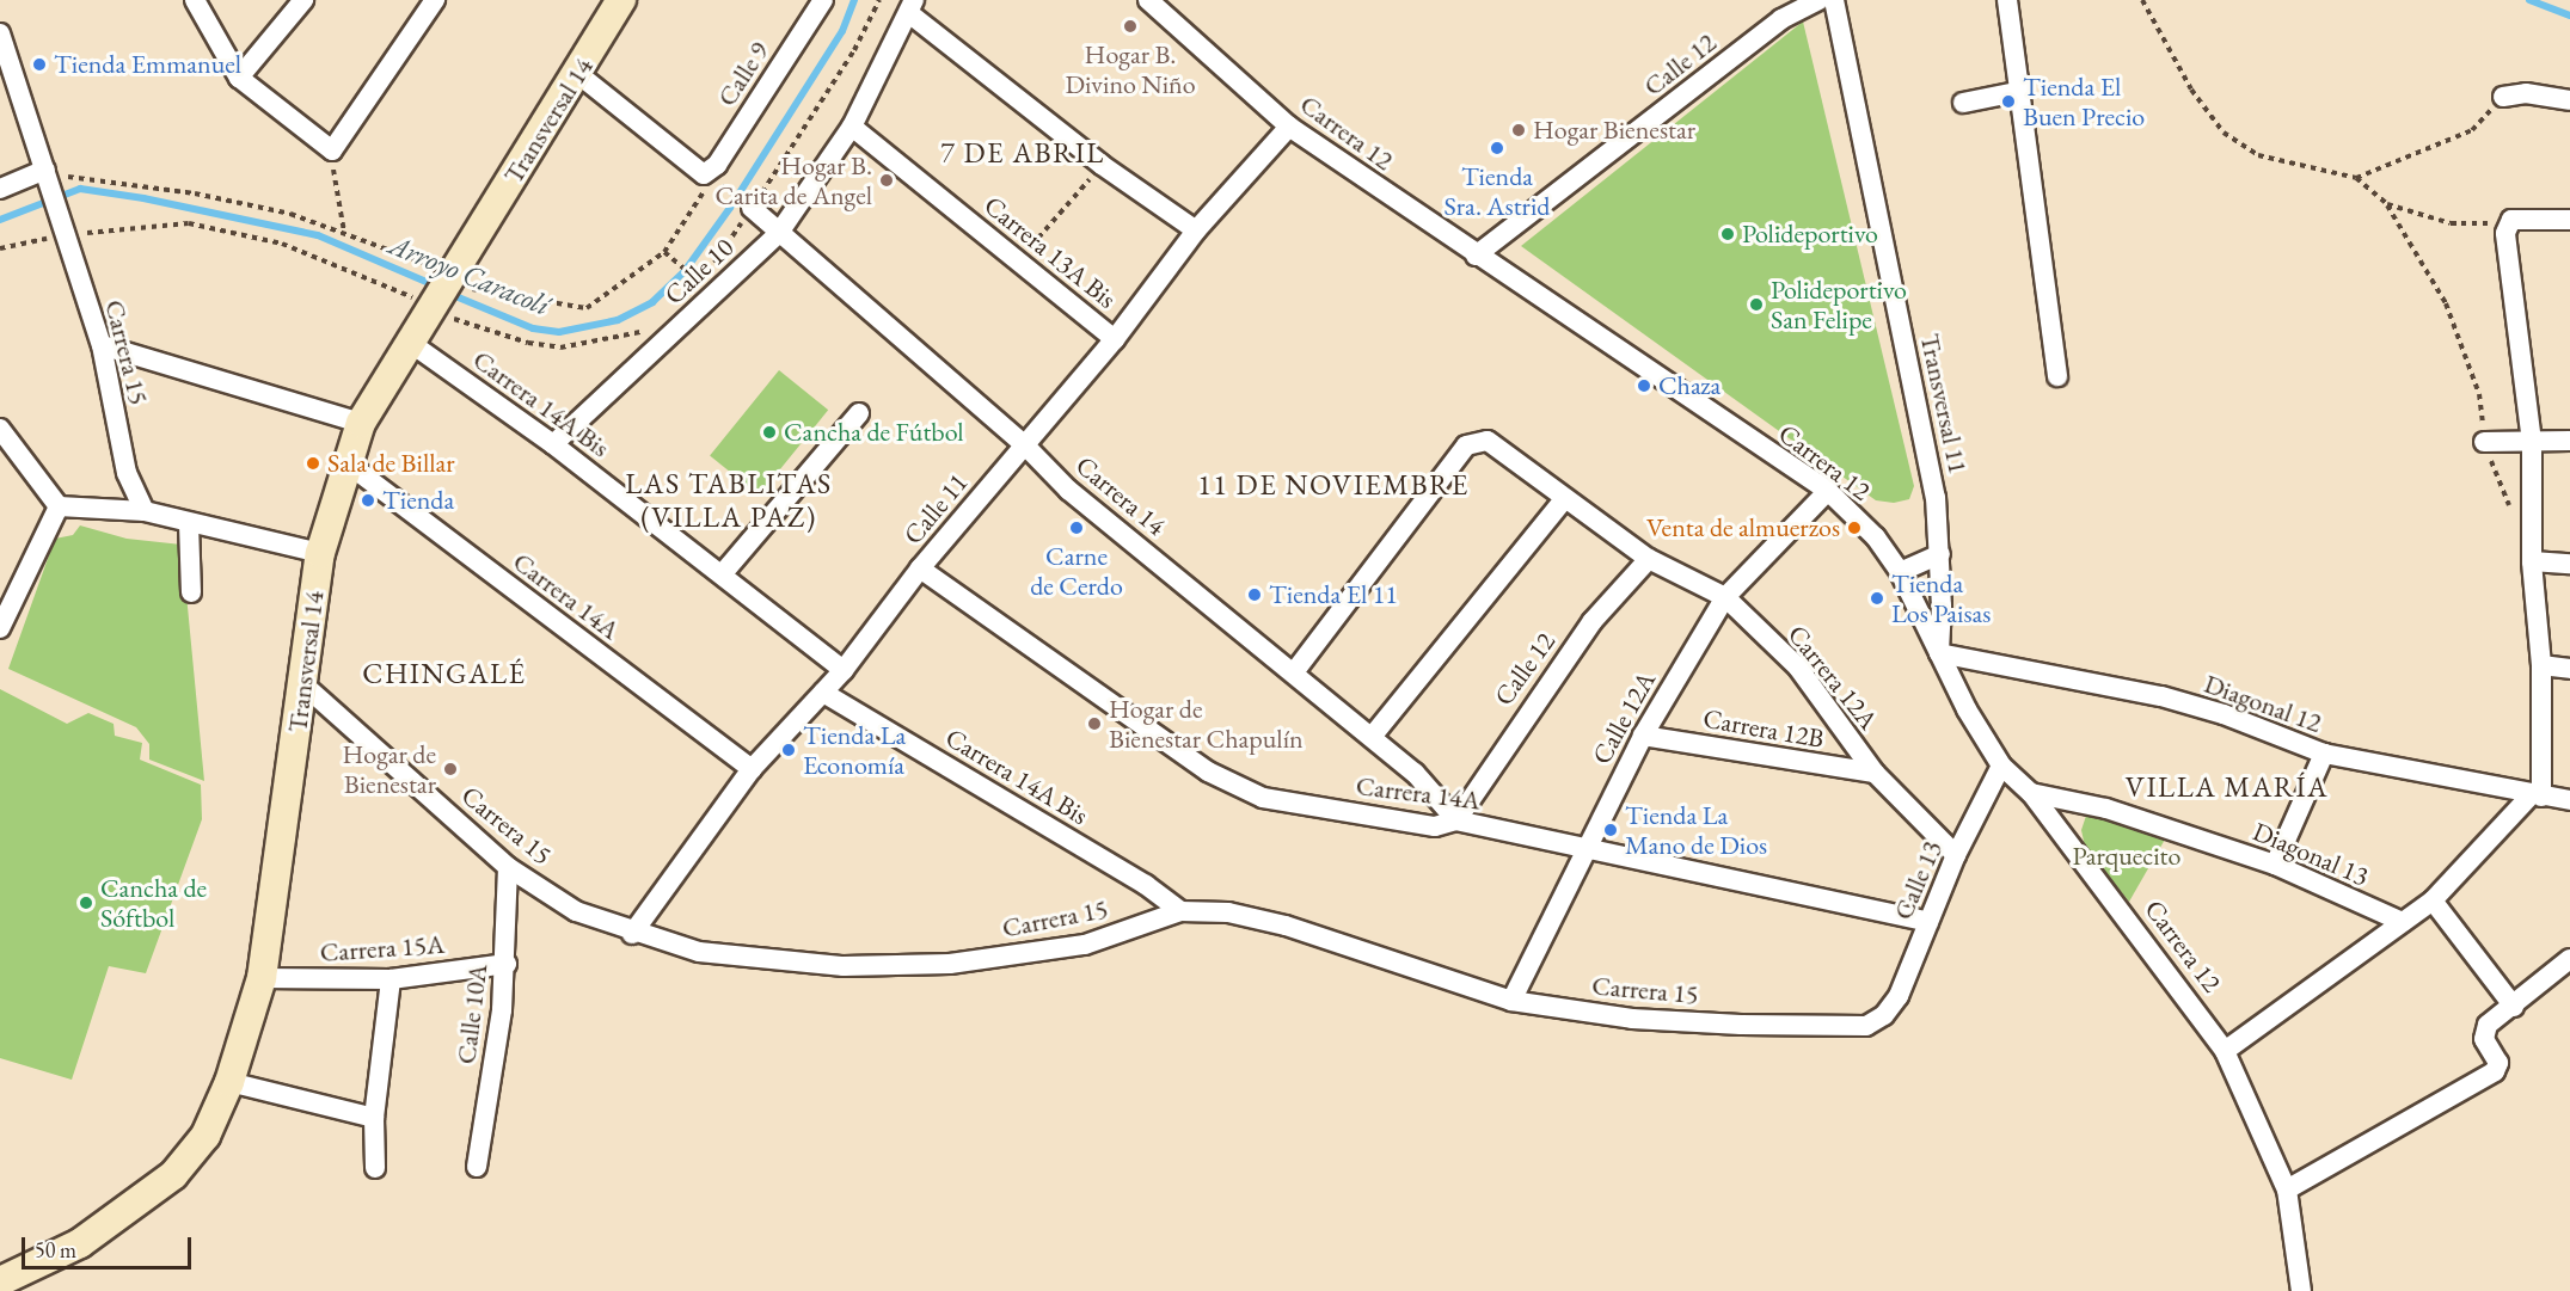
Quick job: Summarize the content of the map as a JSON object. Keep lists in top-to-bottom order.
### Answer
{
  "streets": {
    "street": [
      "Calle 12",
      "Calle 9",
      "Transversal 14",
      "Carrera 12",
      "Carrera 13A Bis",
      "Calle 10",
      "Carrera 15",
      "Carrera 14A Bis",
      "Transversal 11",
      "Carrera 14",
      "Calle 11",
      "Carrera 14A",
      "Carrera 12A",
      "Diagonal 12",
      "Calle 12A",
      "Carrera 12B",
      "Diagonal 13",
      "Calle 13",
      "Carrera 15A",
      "Calle 10A"
    ]
  },
  "crossings": [
    ["Calle 12", "Carrera 12"],
    ["Calle 12", "Carrera 14"],
    ["Calle 12", "Carrera 14A"],
    ["Calle 12", "Carrera 12A"],
    ["Transversal 14", "Carrera 15"],
    ["Transversal 14", "Carrera 14A Bis"],
    ["Transversal 14", "Carrera 14A"],
    ["Transversal 14", "Carrera 15A"],
    ["Carrera 12", "Transversal 11"],
    ["Carrera 12", "Calle 11"],
    ["Carrera 12", "Diagonal 12"],
    ["Carrera 12", "Calle 12A"],
    ["Carrera 12", "Diagonal 13"],
    ["Carrera 12", "Calle 13"],
    ["Carrera 13A Bis", "Calle 10"],
    ["Carrera 13A Bis", "Calle 11"],
    ["Calle 10", "Carrera 14A Bis"],
    ["Calle 10", "Carrera 14"],
    ["Carrera 15", "Carrera 14A Bis"],
    ["Carrera 15", "Calle 11"],
    ["Carrera 15", "Calle 12A"],
    ["Carrera 15", "Calle 13"],
    ["Carrera 15", "Calle 10A"],
    ["Carrera 14A Bis", "Calle 11"],
    ["Transversal 11", "Diagonal 12"],
    ["Carrera 14", "Calle 11"],
    ["Carrera 14", "Carrera 14A"],
    ["Carrera 14", "Carrera 12A"],
    ["Calle 11", "Carrera 14A"],
    ["Carrera 14A", "Calle 12A"],
    ["Carrera 14A", "Calle 13"],
    ["Carrera 12A", "Calle 12A"],
    ["Carrera 12A", "Carrera 12B"],
    ["Carrera 12A", "Calle 13"],
    ["Calle 12A", "Carrera 12B"],
    ["Carrera 15A", "Calle 10A"]
  ],
  "districts": [
    "7 DE ABRIL",
    "LAS TABLITAS (VILLA PAZ)",
    "11 DE NOVIEMBRE",
    "CHINGALÉ",
    "VILLA MARÍA"
  ],
  "water": ["Arroyo Caracolí"],
  "parks": ["Parquecito"],
  "places": [
    "Hogar B. Divino Niño",
    "Tienda Emmanuel",
    "Tienda El Buen Precio",
    "Hogar Bienestar",
    "Tienda Sra. Astrid",
    "Hogar B. Carita de Angel",
    "Polideportivo",
    "Polideportivo San Felipe",
    "Chaza",
    "Cancha de Fútbol",
    "Sala de Billar",
    "Tienda",
    "Carne de Cerdo",
    "Venta de almuerzos",
    "Tienda El 11",
    "Tienda Los Paisas",
    "Hogar de Bienestar Chapulín",
    "Tienda La Economía",
    "Hogar de Bienestar",
    "Tienda La Mano de Dios",
    "Cancha de Sóftbol"
  ],
  "scale_bar": "50 m"
}
